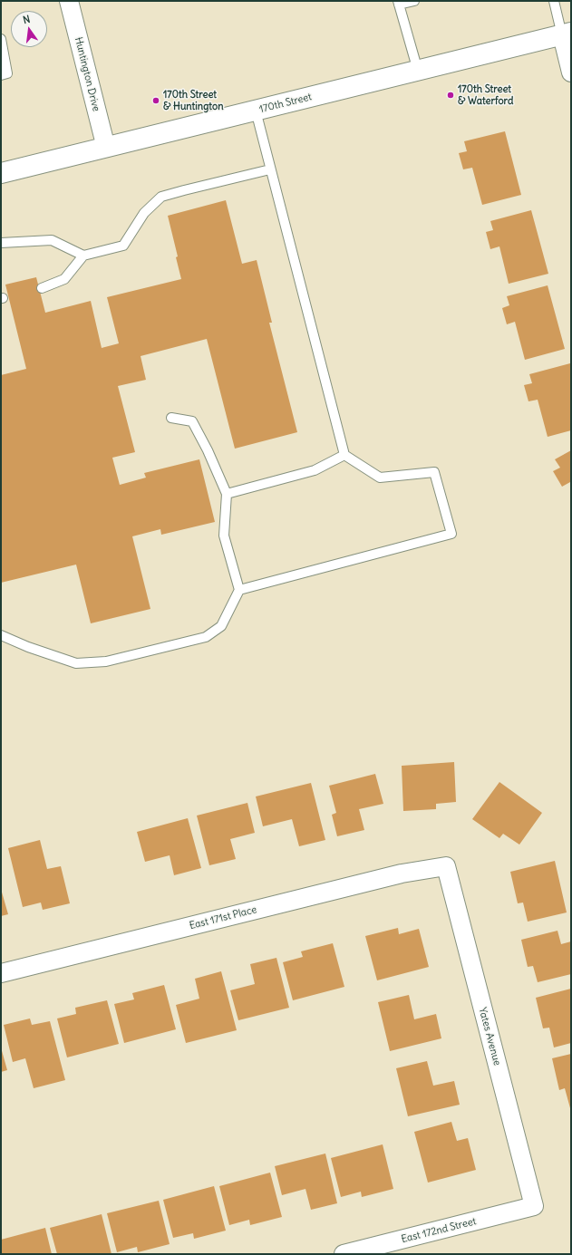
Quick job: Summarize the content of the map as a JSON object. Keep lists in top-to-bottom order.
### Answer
{
  "streets": {
    "street": [
      "Huntington Drive",
      "170th Street",
      "East 171st Place",
      "Yates Avenue",
      "East 172nd Street"
    ]
  },
  "crossings": [
    ["Huntington Drive", "170th Street"],
    ["East 171st Place", "Yates Avenue"],
    ["Yates Avenue", "East 172nd Street"]
  ],
  "places": ["170th Street & Waterford", "170th Street & Huntington"],
  "north": "top"
}
